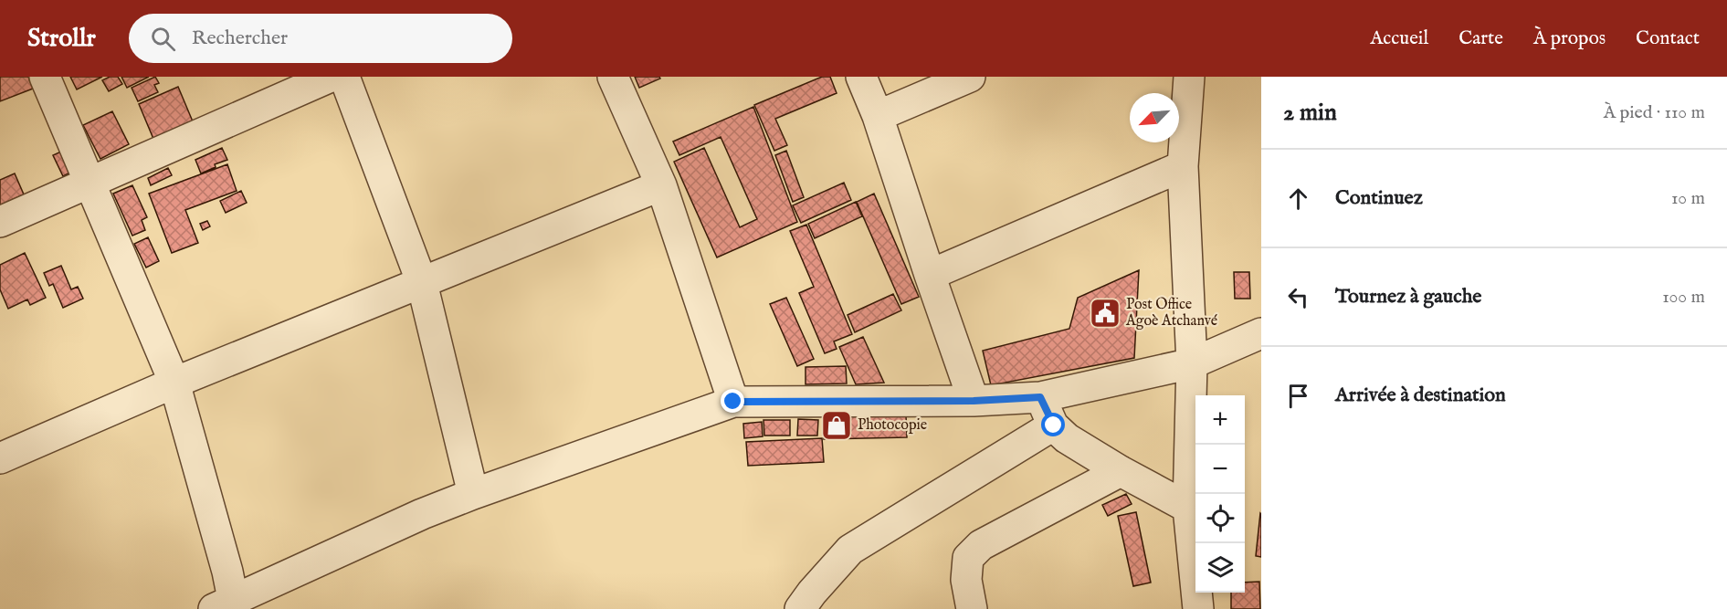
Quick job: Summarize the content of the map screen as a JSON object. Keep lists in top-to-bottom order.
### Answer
{
  "places": {
    "public building": ["Post Office Agoè Atchanvé"],
    "shop": ["Photocopie"]
  },
  "north": "bottom left",
  "page": {
    "header": "Strollr",
    "search": "Rechercher",
    "nav": [
      "Accueil",
      "Carte",
      "À propos",
      "Contact"
    ],
    "heading": ["2 min", "À pied · 110 m"],
    "list": [
      ["Continuez", "10 m"],
      ["Tournez à gauche", "100 m"],
      "Arrivée à destination"
    ],
    "map_buttons": ["+", "−"]
  }
}
